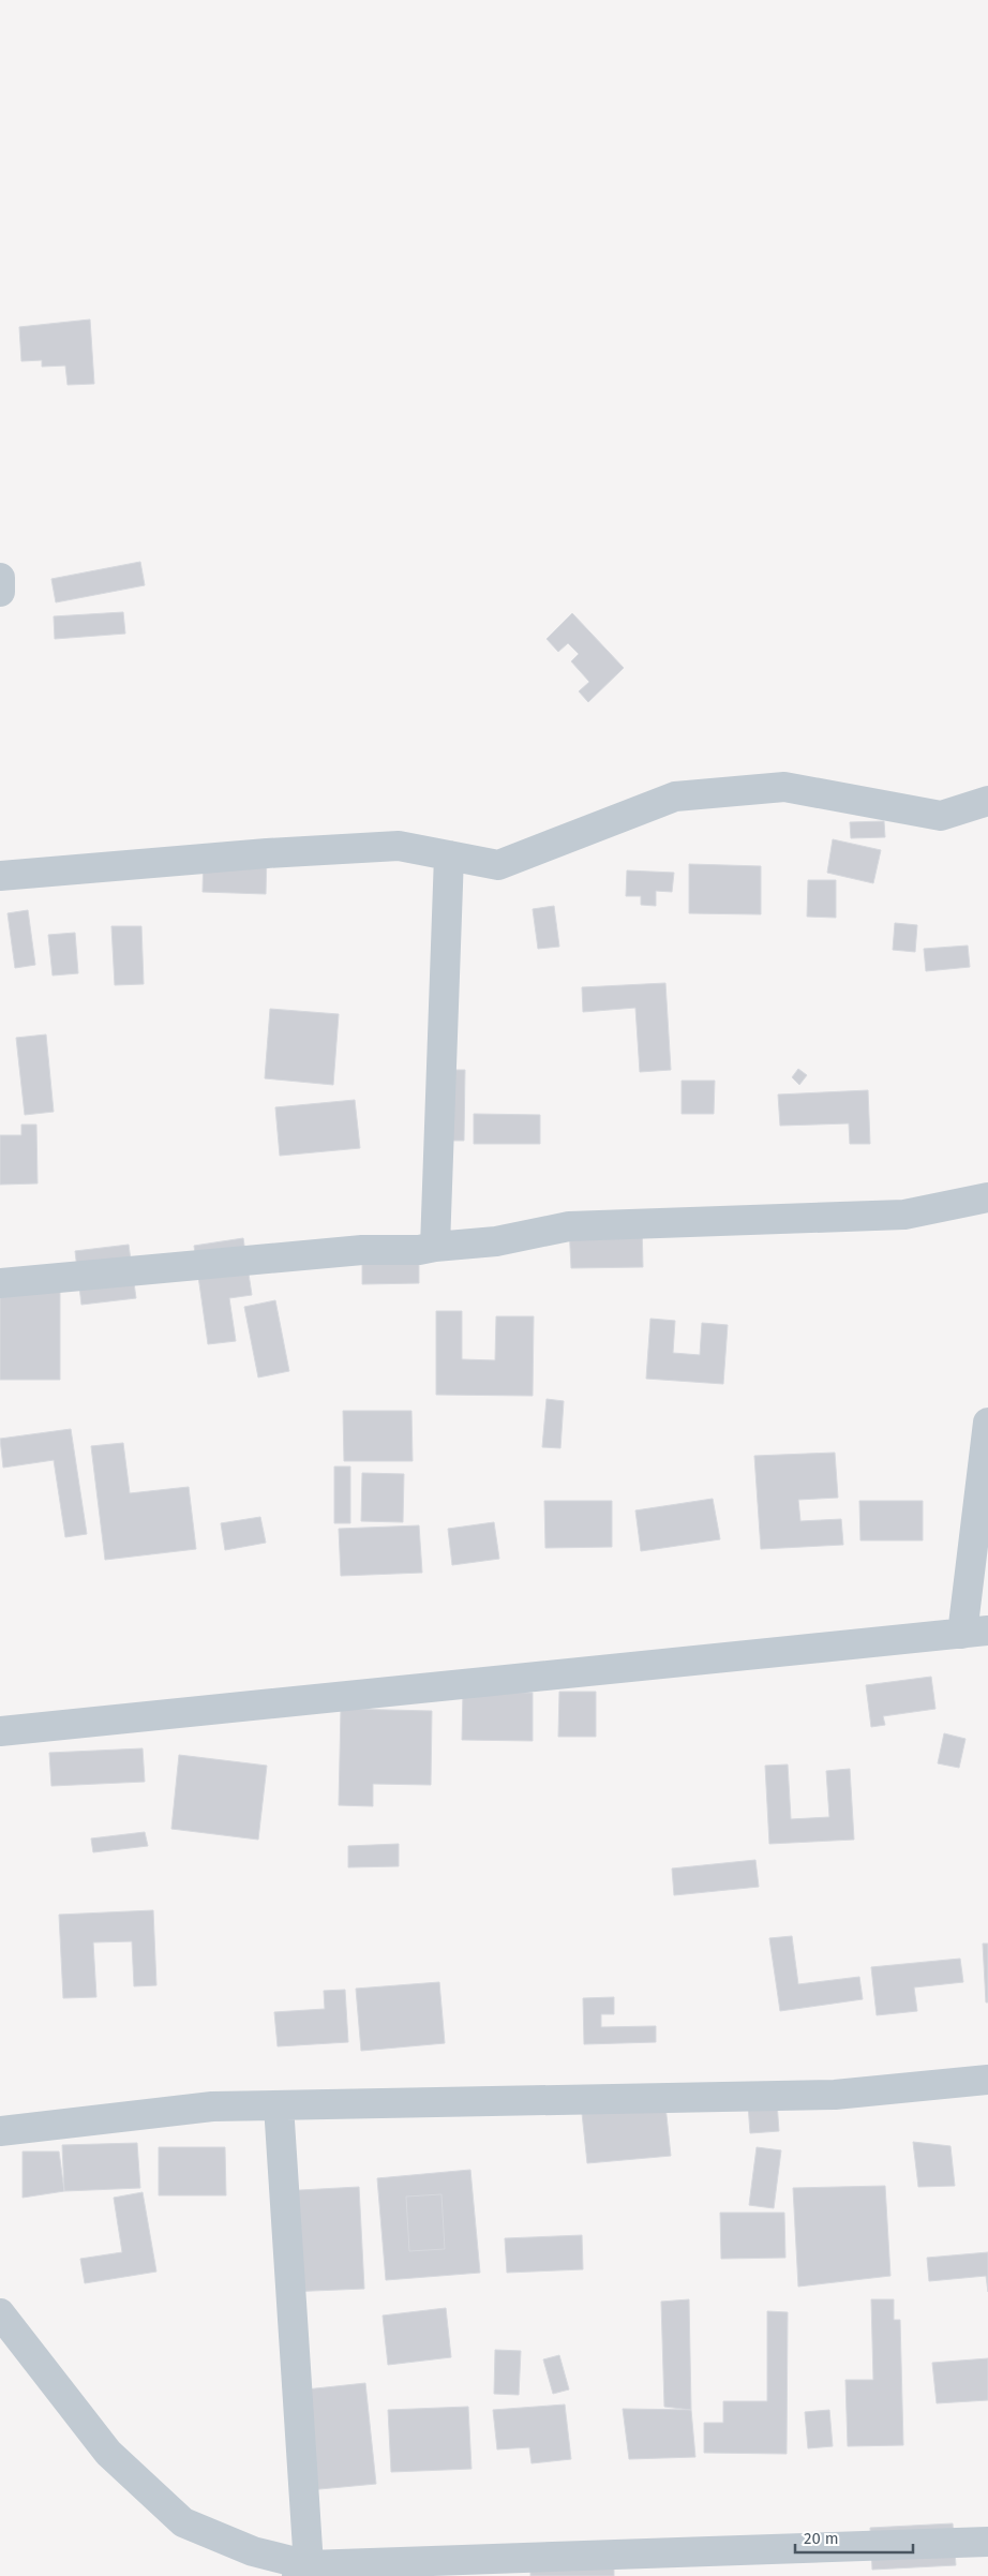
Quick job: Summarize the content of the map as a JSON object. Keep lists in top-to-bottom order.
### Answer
{
  "scale_bar": "20 m"
}
